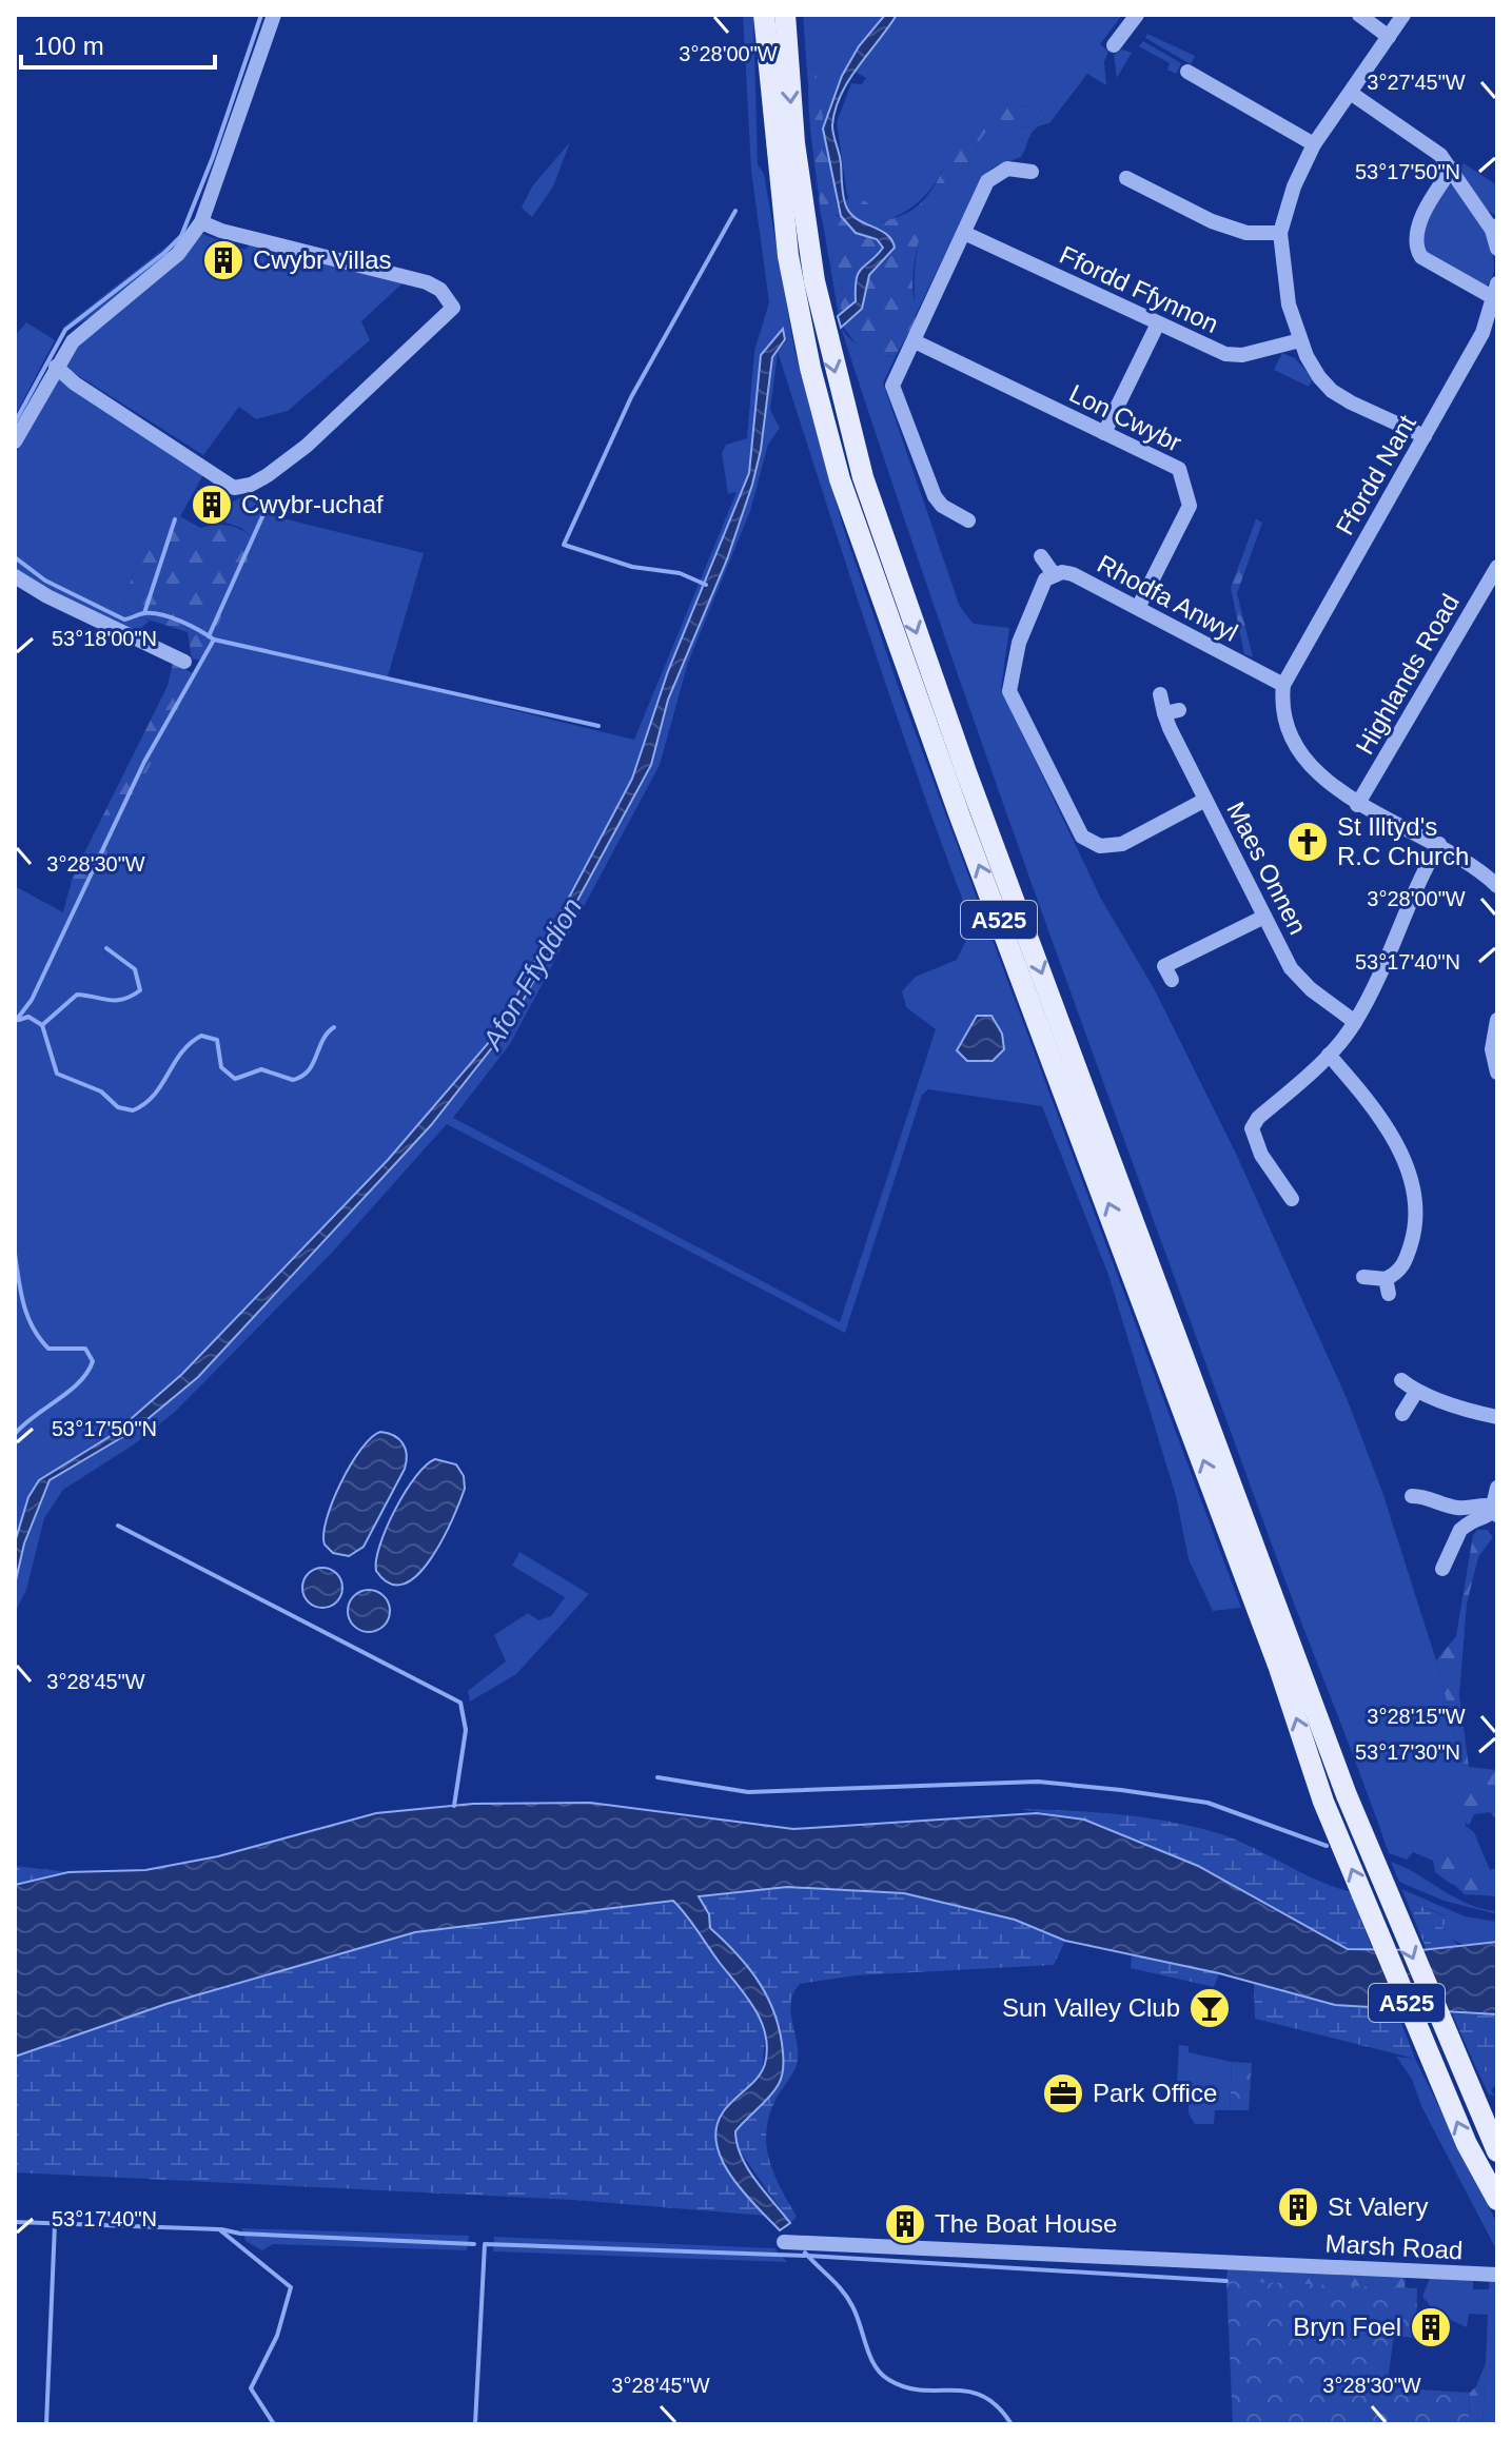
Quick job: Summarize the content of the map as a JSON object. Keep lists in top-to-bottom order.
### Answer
{
  "streets": {
    "main road": ["A525"],
    "street": [
      "Ffordd Ffynnon",
      "Lon Cwybr",
      "Ffordd Nant",
      "Rhodfa Anwyl",
      "Highlands Road",
      "Maes Onnen",
      "Marsh Road"
    ]
  },
  "crossings": [
    ["Lon Cwybr", "Rhodfa Anwyl"],
    ["Ffordd Nant", "Rhodfa Anwyl"],
    ["Rhodfa Anwyl", "Maes Onnen"]
  ],
  "water": ["Afon Ffyddion"],
  "places": {
    "building": [
      "Cwybr Villas",
      "Cwybr-uchaf",
      "St Valery",
      "The Boat House",
      "Bryn Foel"
    ],
    "church": ["St Illtyd's R.C Church"],
    "bar": ["Sun Valley Club"],
    "office": ["Park Office"]
  },
  "scale_bar": "100 m",
  "coordinates": [
    "3°28'00\"W",
    "3°27'45\"W",
    "53°17'50\"N",
    "53°18'00\"N",
    "3°28'30\"W",
    "53°17'40\"N",
    "3°28'45\"W",
    "3°28'15\"W",
    "53°17'30\"N"
  ]
}
